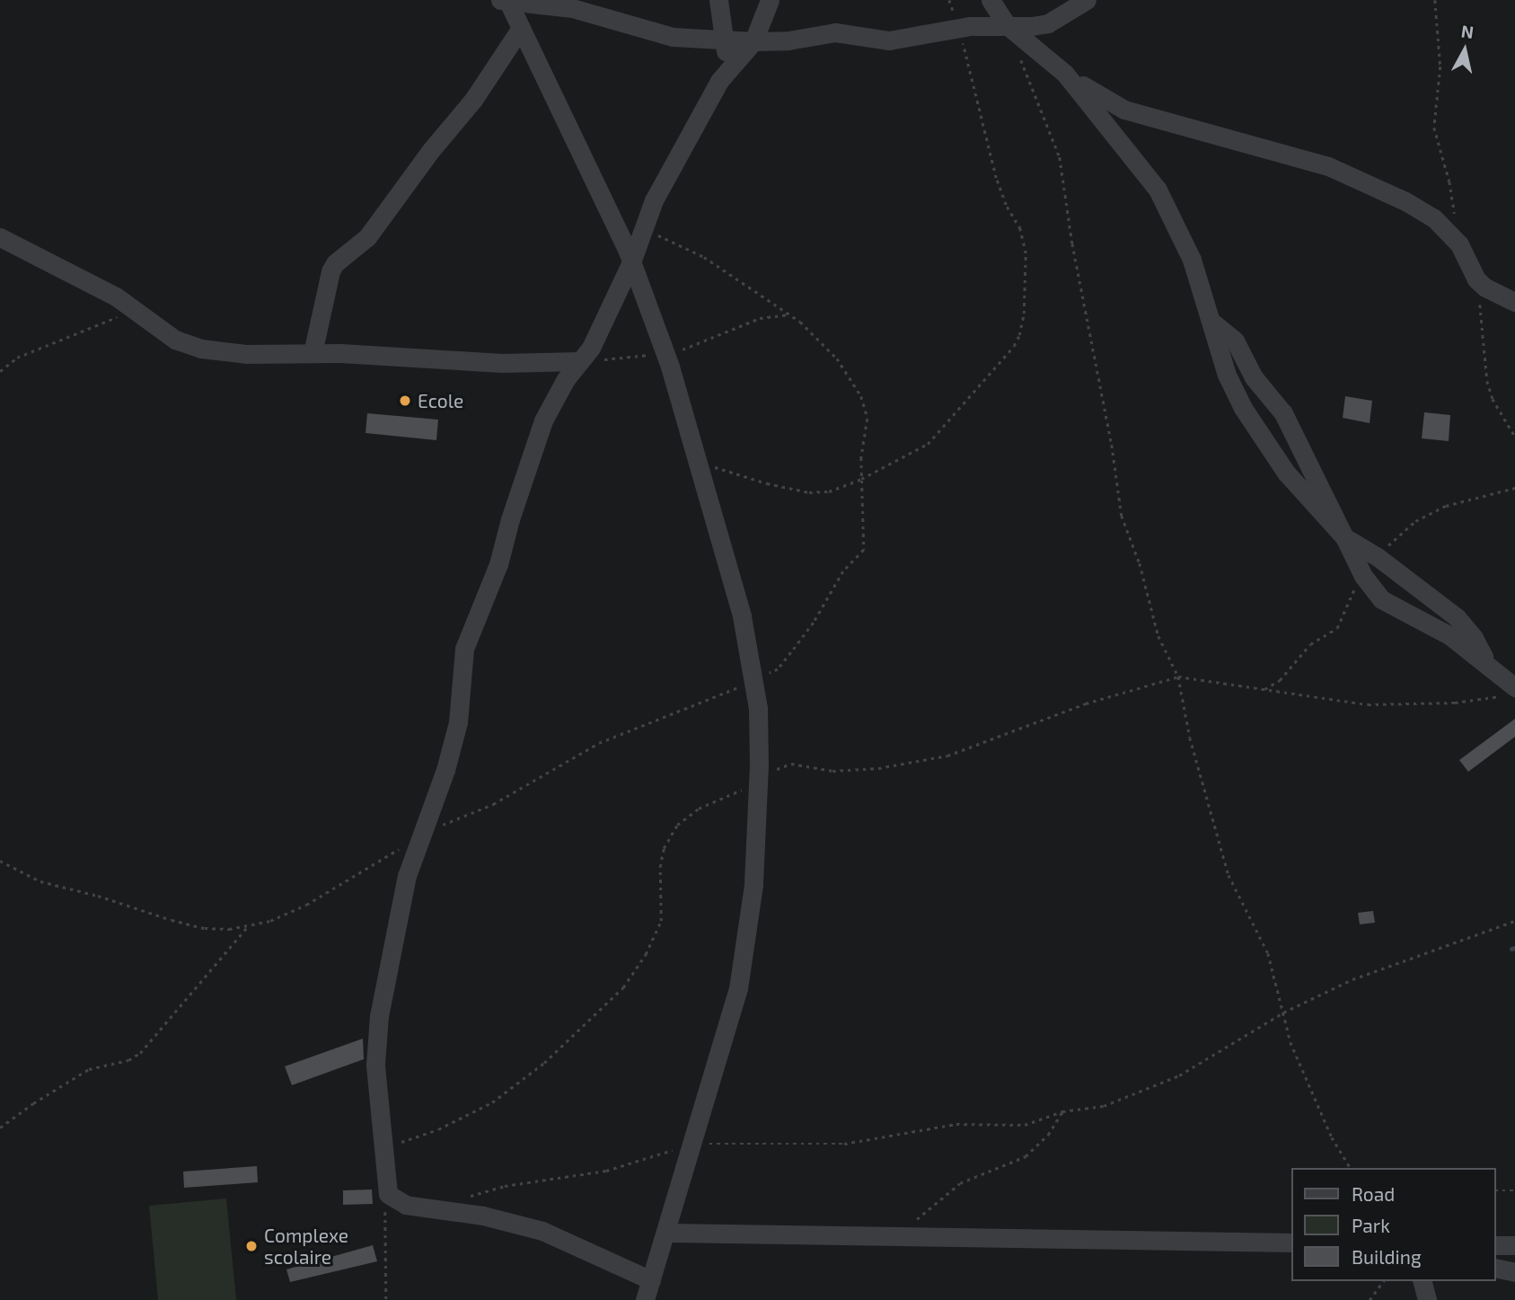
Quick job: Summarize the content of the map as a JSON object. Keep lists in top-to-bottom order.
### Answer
{
  "places": ["Ecole", "Complexe scolaire"],
  "legend": ["Road", "Park", "Building"],
  "north": "top"
}
